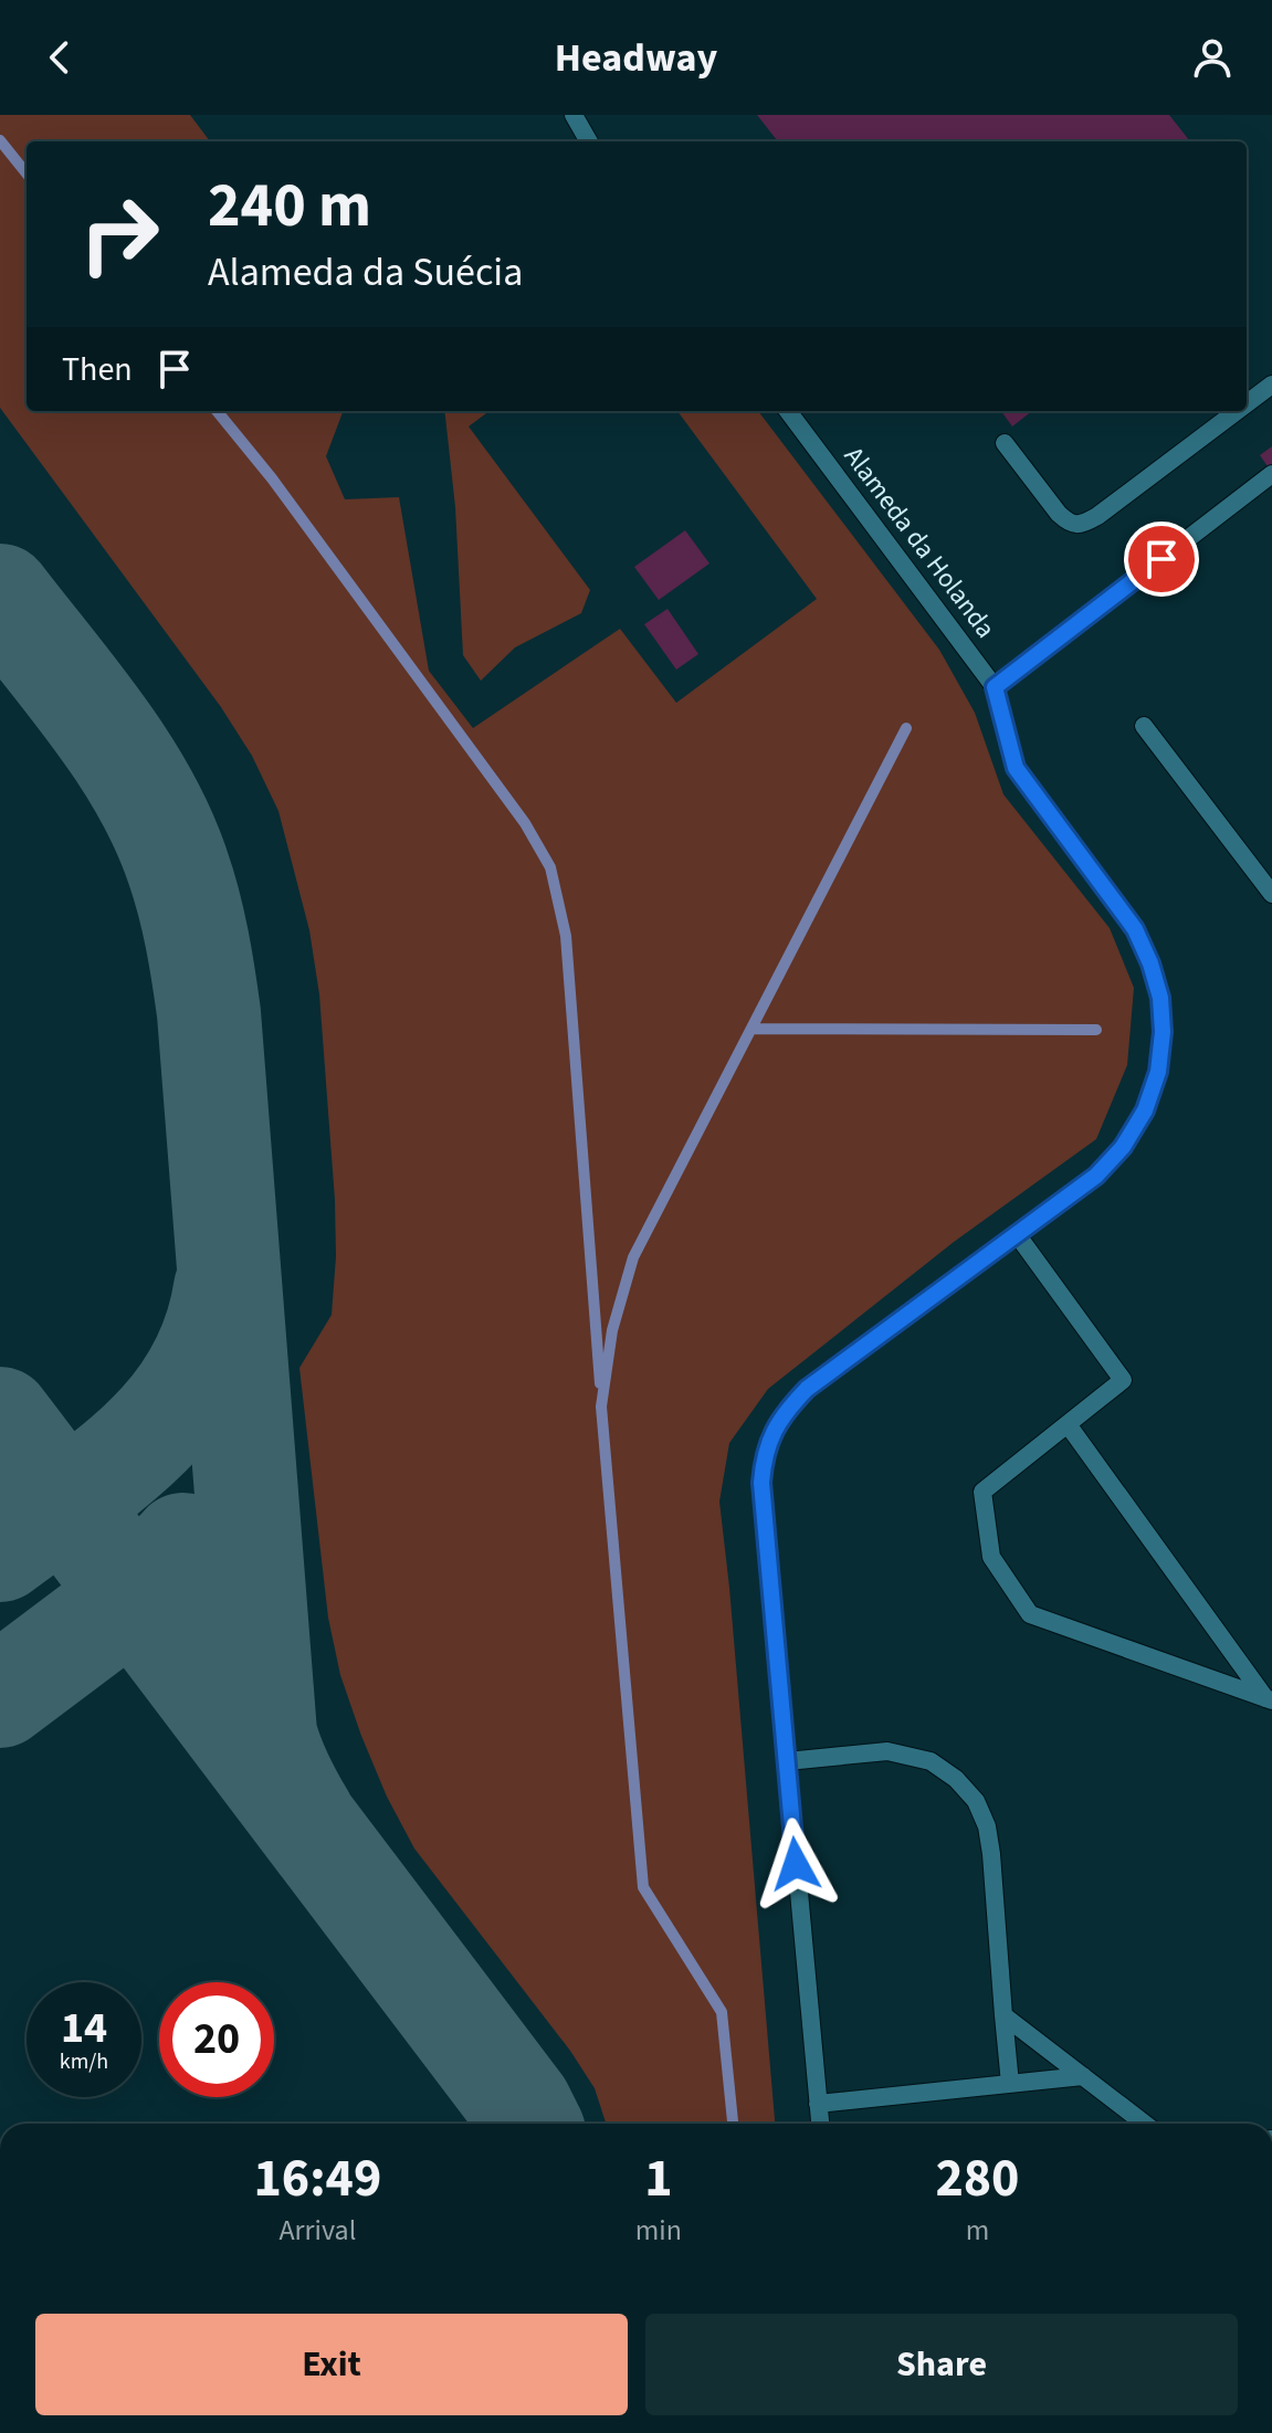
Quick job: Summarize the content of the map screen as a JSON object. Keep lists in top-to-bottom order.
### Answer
{
  "streets": {
    "lane": ["Alameda da Holanda"]
  },
  "page": {
    "header": "Headway",
    "turn": ["240 m", "Alameda da Suécia"],
    "then": "Then",
    "speed": "14 km/h",
    "limit": "20",
    "eta": [
      "16:49",
      "Arrival",
      "1",
      "min",
      "280",
      "m"
    ],
    "buttons": ["Exit", "Share"]
  }
}
